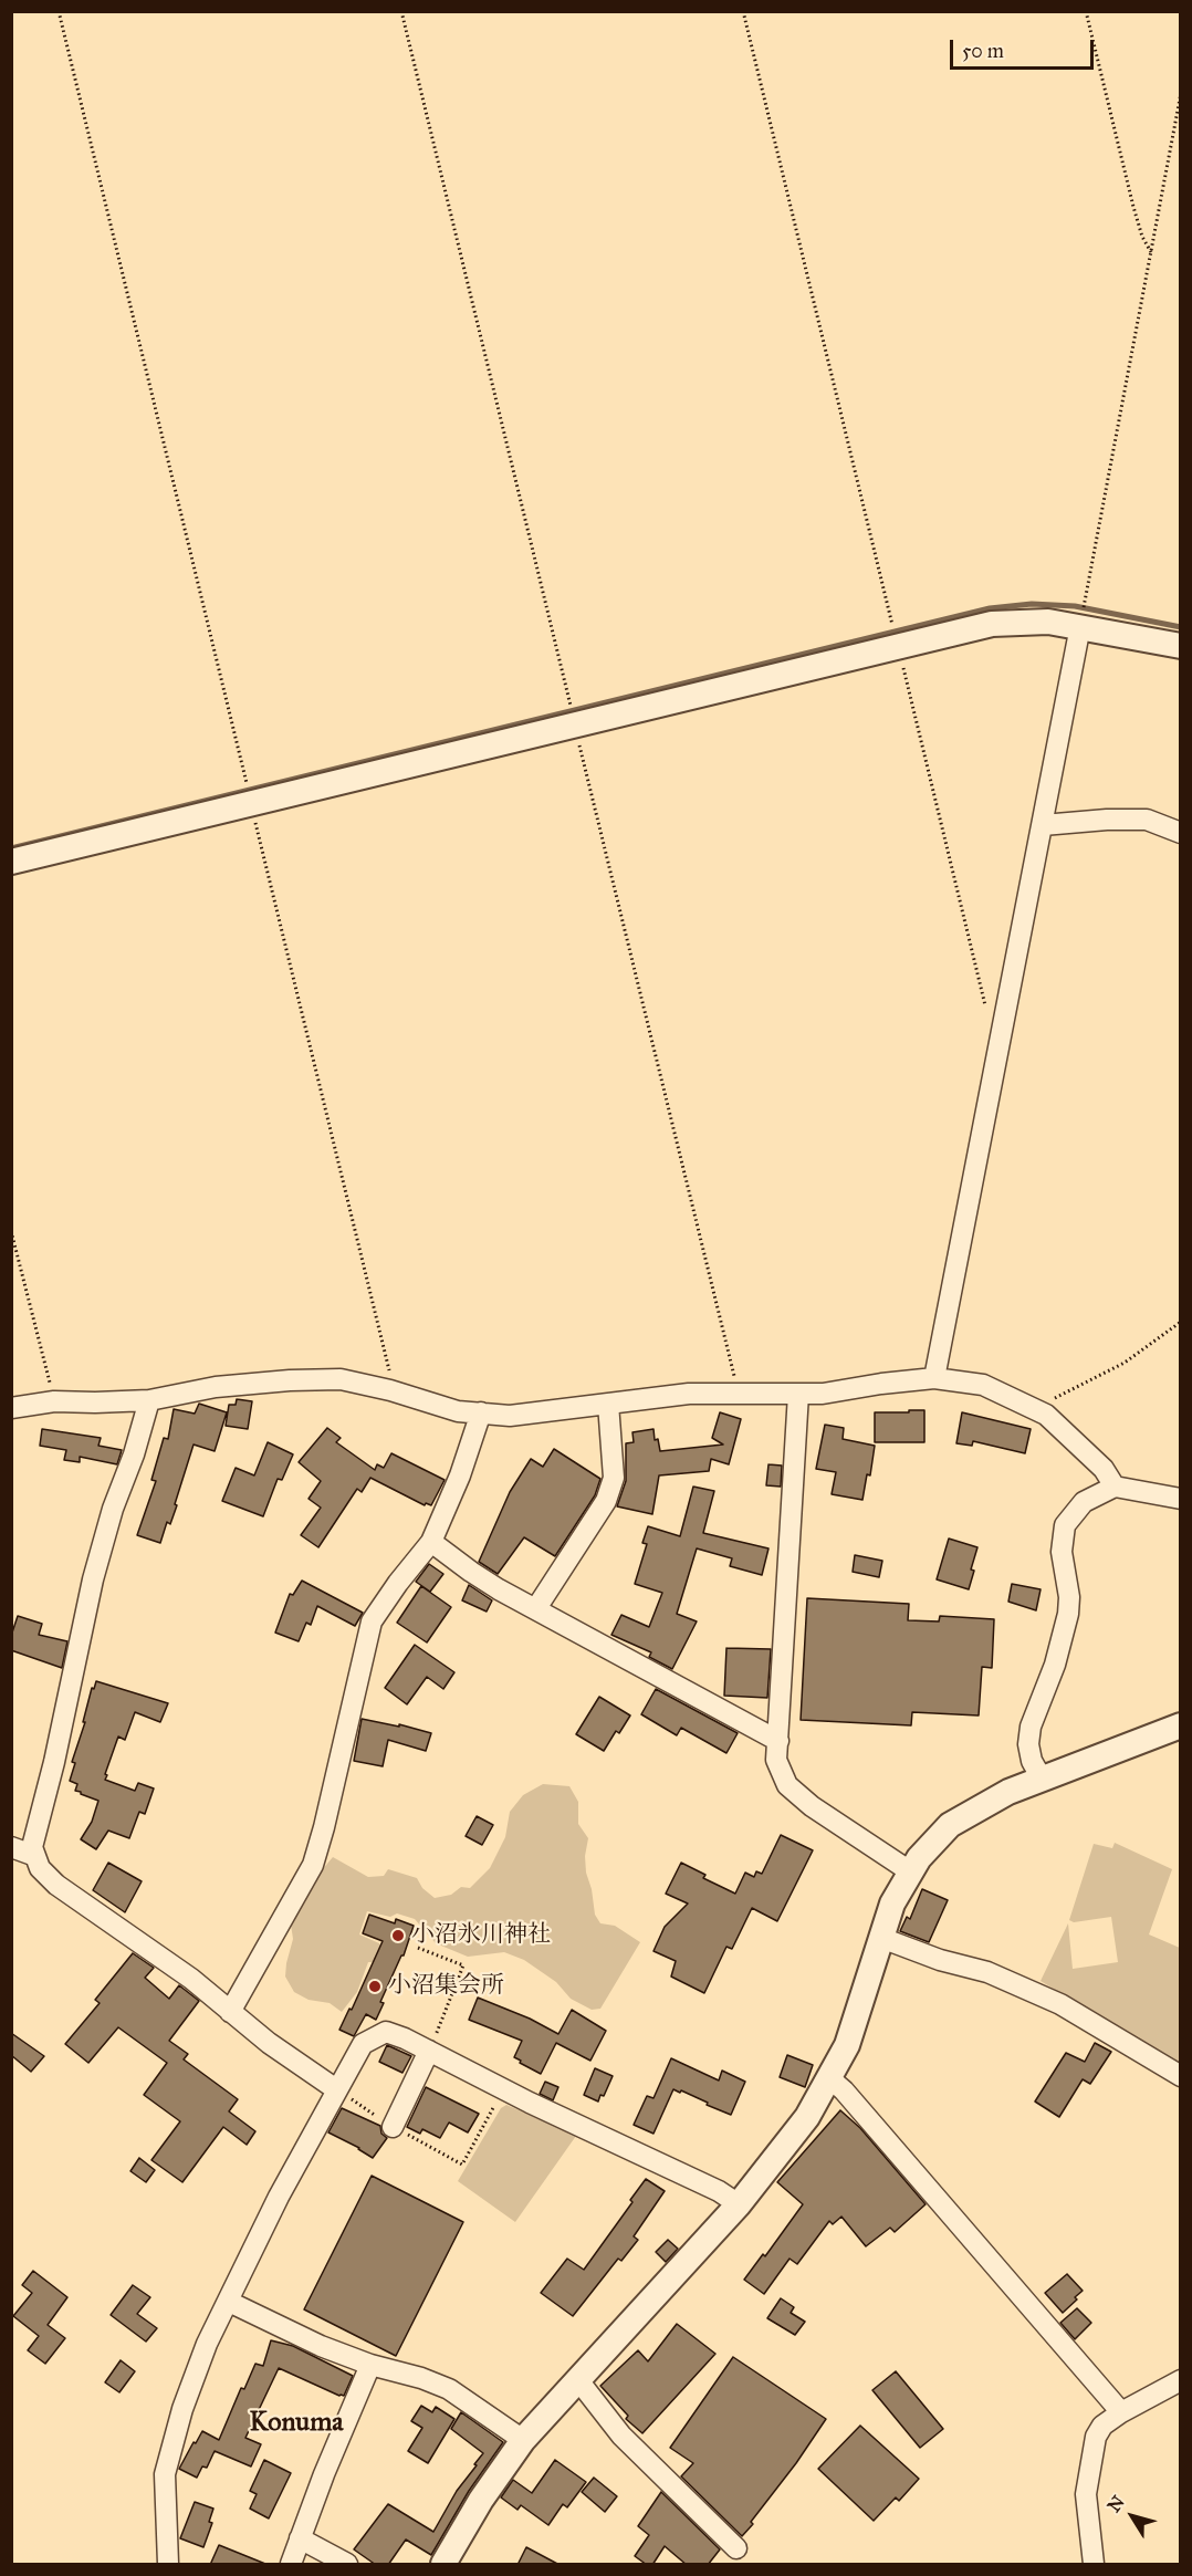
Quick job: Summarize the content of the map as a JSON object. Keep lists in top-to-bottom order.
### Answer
{
  "districts": ["Konuma"],
  "places": ["小沼氷川神社", "小沼集会所"],
  "scale_bar": "50 m",
  "north": "top left"
}
